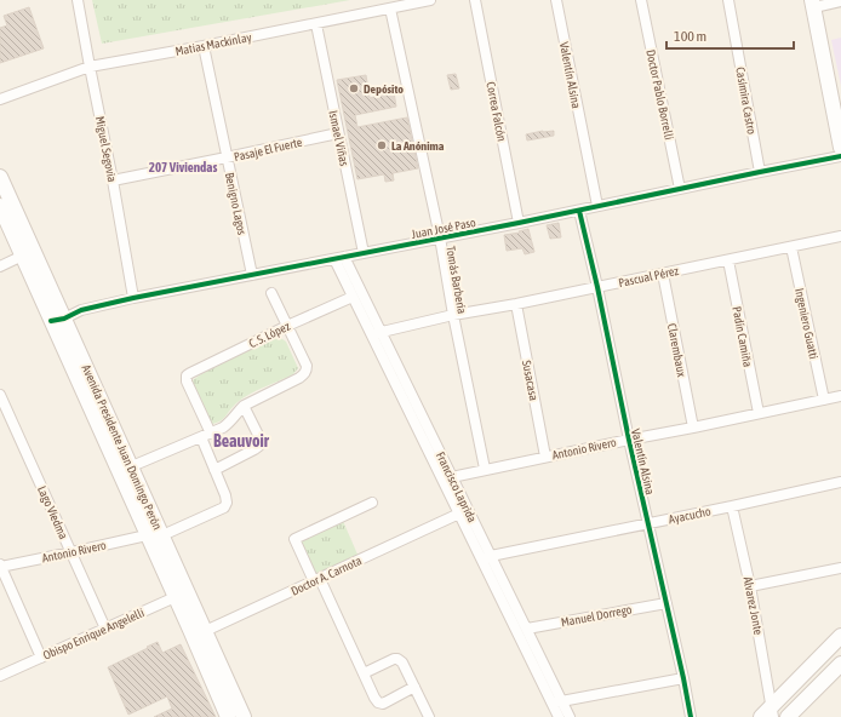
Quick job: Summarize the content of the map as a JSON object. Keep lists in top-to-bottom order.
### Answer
{
  "streets": {
    "main road": ["Avenida Presidente Juan Domingo Perón"],
    "street": [
      "Matias Mackinlay",
      "Valentín Alsina",
      "Doctor Pablo Borrelli",
      "Casimira Castro",
      "Correa Falcón",
      "Ismael Viñas",
      "Miguel Segovia",
      "Pasaje El Fuerte",
      "Benigno Lagos",
      "Juan José Paso",
      "Pascual Pérez",
      "Tomás Barbería",
      "Ingeniero Guatti",
      "C. S. López",
      "Padín Camiña",
      "Clarembaux",
      "Susacasa",
      "Antonio Rivero",
      "Francisco Laprida",
      "Lago Viedma",
      "Ayacucho",
      "Doctor A. Carnota",
      "Alvarez Jonte",
      "Manuel Dorrego",
      "Obispo Enrique Angelelli"
    ]
  },
  "crossings": [
    ["Matias Mackinlay", "Ismael Viñas"],
    ["Matias Mackinlay", "Miguel Segovia"],
    ["Matias Mackinlay", "Benigno Lagos"],
    ["Matias Mackinlay", "Tomás Barbería"],
    ["Valentín Alsina", "Juan José Paso"],
    ["Valentín Alsina", "Pascual Pérez"],
    ["Valentín Alsina", "Antonio Rivero"],
    ["Valentín Alsina", "Ayacucho"],
    ["Valentín Alsina", "Manuel Dorrego"],
    ["Doctor Pablo Borrelli", "Juan José Paso"],
    ["Casimira Castro", "Juan José Paso"],
    ["Correa Falcón", "Juan José Paso"],
    ["Ismael Viñas", "Pasaje El Fuerte"],
    ["Ismael Viñas", "Juan José Paso"],
    ["Miguel Segovia", "Pasaje El Fuerte"],
    ["Miguel Segovia", "Juan José Paso"],
    ["Pasaje El Fuerte", "Benigno Lagos"],
    ["Benigno Lagos", "Juan José Paso"],
    ["Juan José Paso", "Tomás Barbería"],
    ["Juan José Paso", "Avenida Presidente Juan Domingo Perón"],
    ["Juan José Paso", "Francisco Laprida"],
    ["Pascual Pérez", "Tomás Barbería"],
    ["Pascual Pérez", "Ingeniero Guatti"],
    ["Pascual Pérez", "Padín Camiña"],
    ["Pascual Pérez", "Clarembaux"],
    ["Pascual Pérez", "Susacasa"],
    ["Pascual Pérez", "Francisco Laprida"],
    ["Tomás Barbería", "Antonio Rivero"],
    ["Ingeniero Guatti", "Antonio Rivero"],
    ["C. S. López", "Francisco Laprida"],
    ["Padín Camiña", "Antonio Rivero"],
    ["Clarembaux", "Antonio Rivero"],
    ["Susacasa", "Antonio Rivero"],
    ["Avenida Presidente Juan Domingo Perón", "Antonio Rivero"],
    ["Avenida Presidente Juan Domingo Perón", "Doctor A. Carnota"],
    ["Avenida Presidente Juan Domingo Perón", "Obispo Enrique Angelelli"],
    ["Antonio Rivero", "Francisco Laprida"],
    ["Antonio Rivero", "Lago Viedma"],
    ["Francisco Laprida", "Ayacucho"],
    ["Francisco Laprida", "Doctor A. Carnota"],
    ["Francisco Laprida", "Manuel Dorrego"],
    ["Lago Viedma", "Obispo Enrique Angelelli"],
    ["Ayacucho", "Alvarez Jonte"]
  ],
  "districts": ["207 Viviendas", "Beauvoir"],
  "places": ["Depósito", "La Anónima"],
  "scale_bar": "100 m"
}
